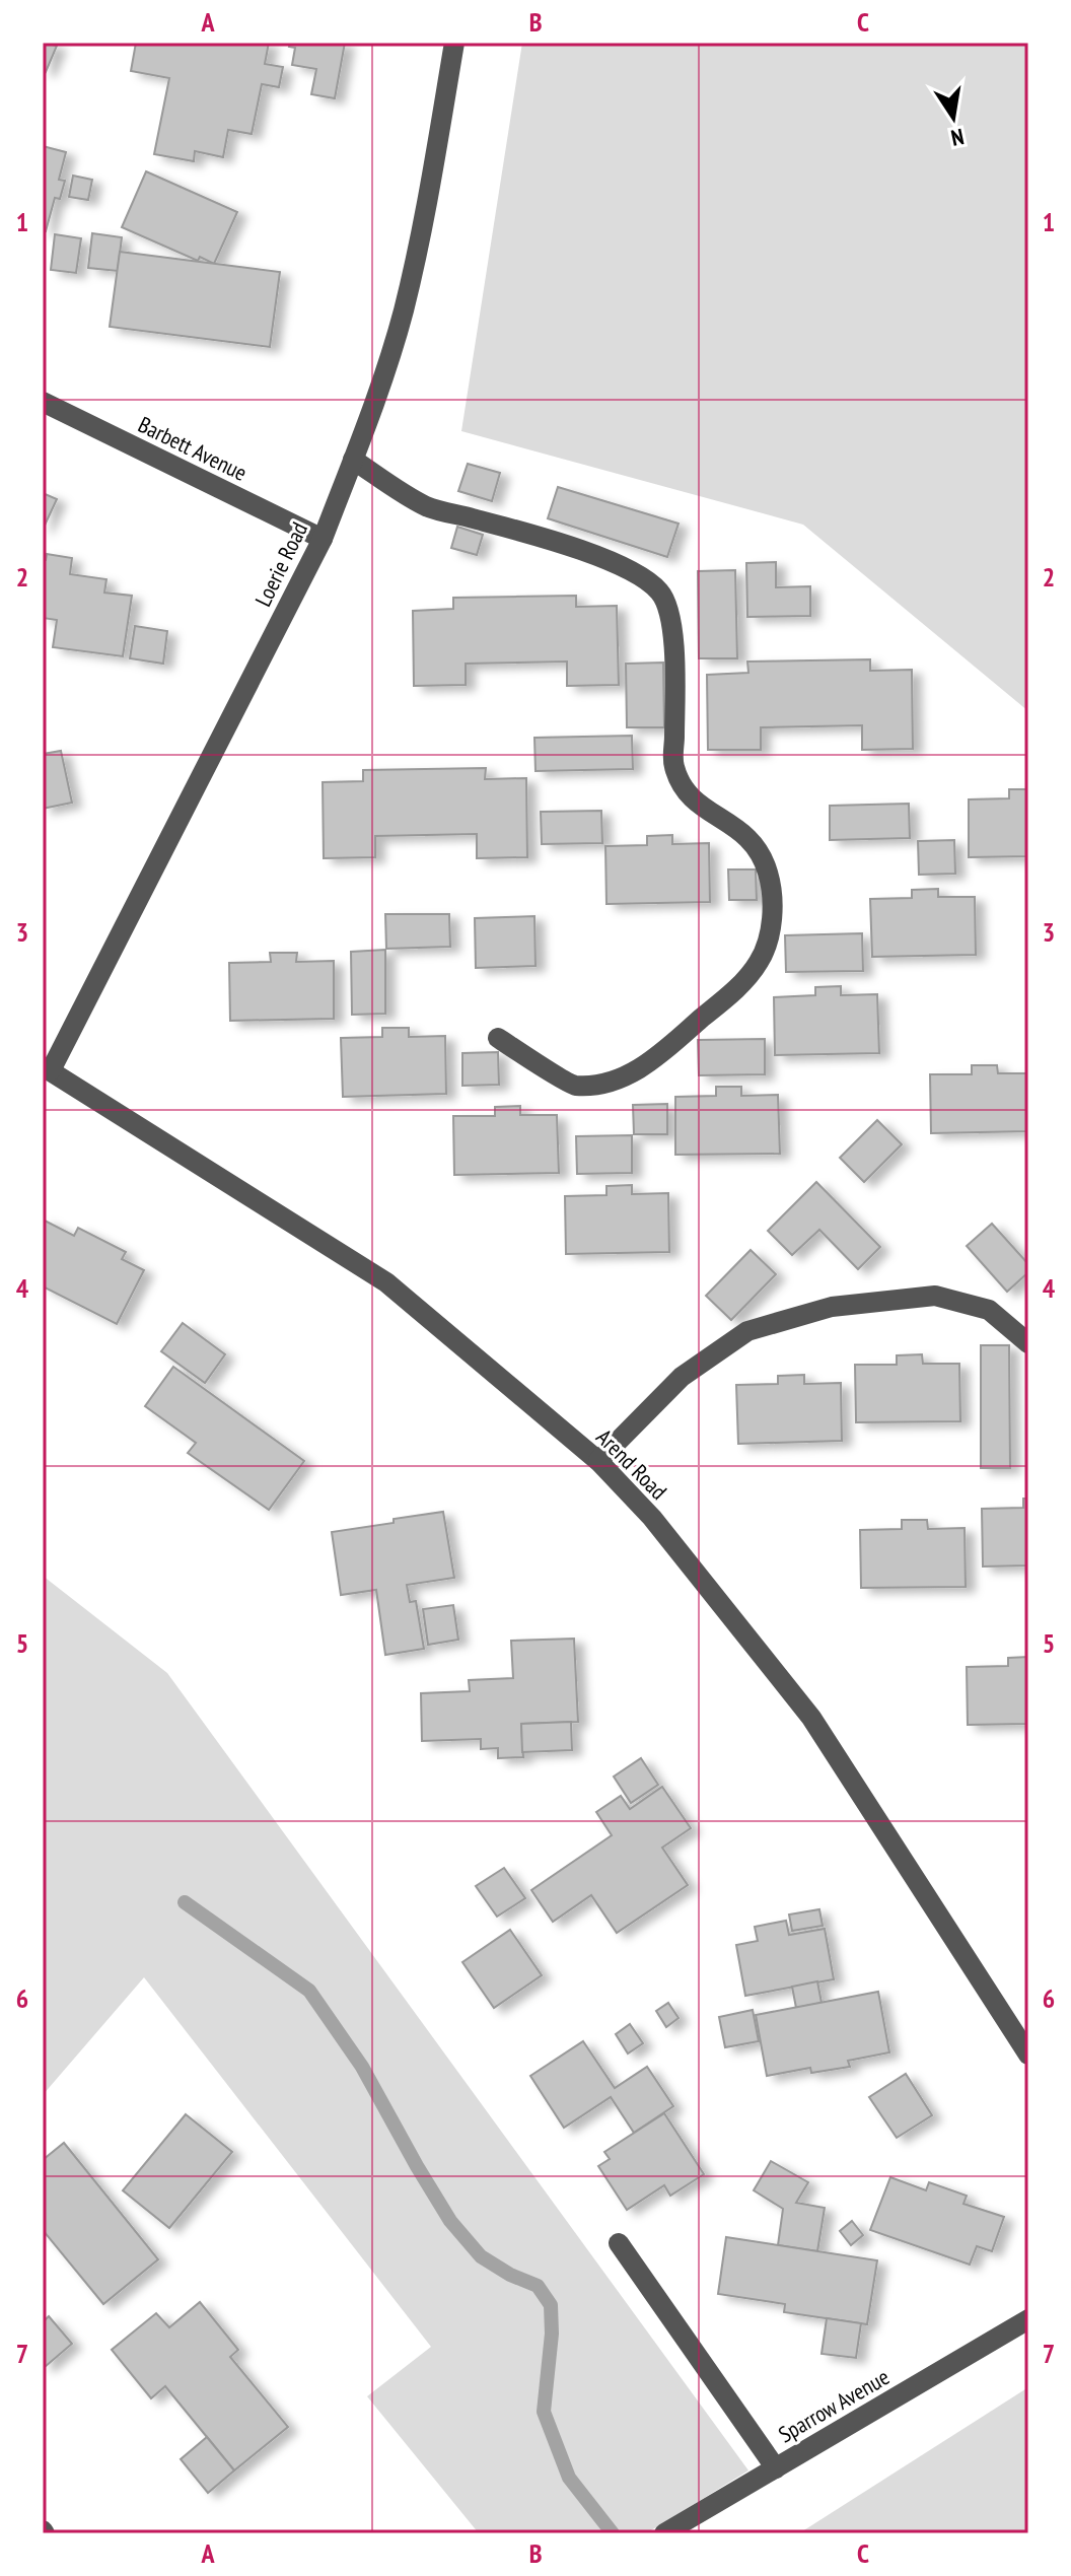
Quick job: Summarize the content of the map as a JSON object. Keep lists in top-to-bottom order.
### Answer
{
  "streets": {
    "street": [
      "Barbett Avenue",
      "Loerie Road",
      "Arend Road",
      "Sparrow Avenue"
    ]
  },
  "crossings": [
    ["Barbett Avenue", "Loerie Road"],
    ["Loerie Road", "Arend Road"]
  ],
  "north": "bottom",
  "grid": {
    "columns": ["A", "B", "C"],
    "rows": [
      "1",
      "2",
      "3",
      "4",
      "5",
      "6",
      "7"
    ]
  }
}
